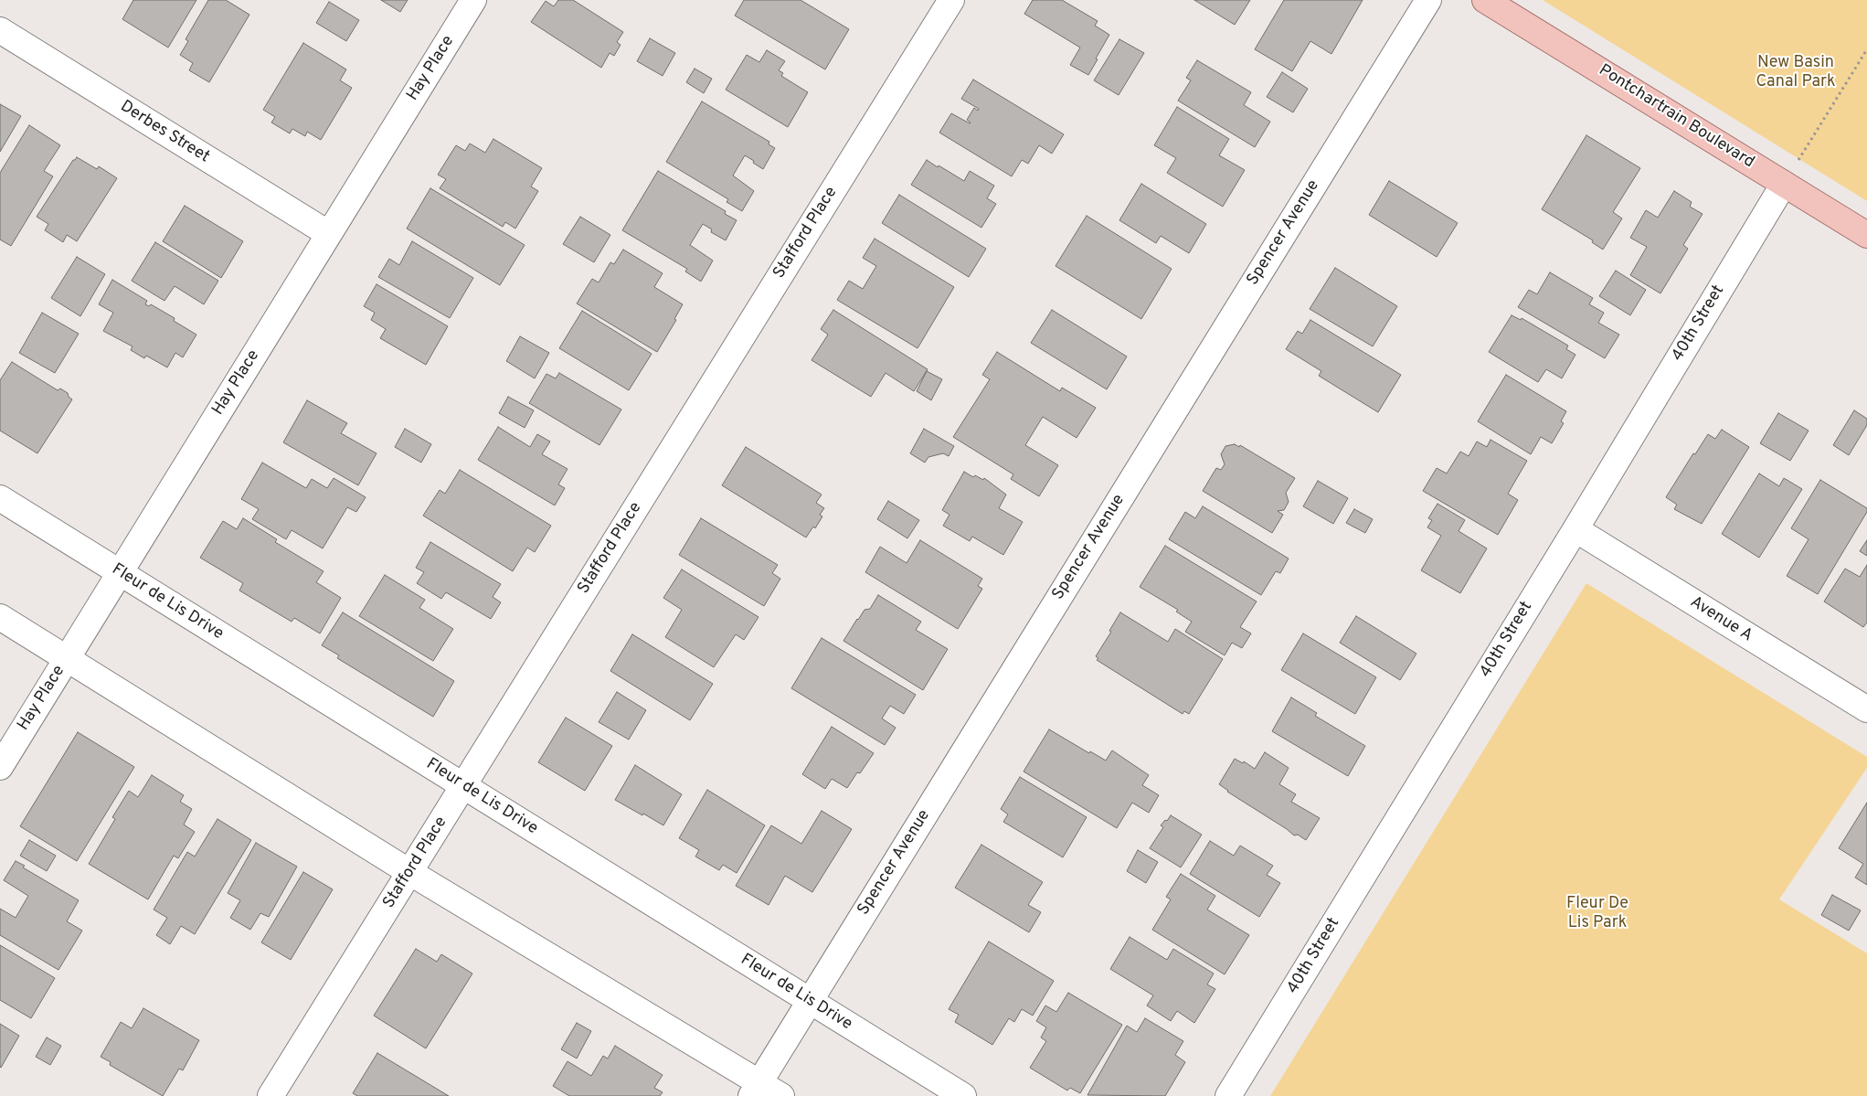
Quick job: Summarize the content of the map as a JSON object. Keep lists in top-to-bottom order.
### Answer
{
  "streets": {
    "main road": ["Pontchartrain Boulevard"],
    "street": [
      "Hay Place",
      "Derbes Street",
      "Stafford Place",
      "Spencer Avenue",
      "40th Street",
      "Fleur de Lis Drive",
      "Avenue A"
    ]
  },
  "crossings": [
    ["Hay Place", "Derbes Street"],
    ["Hay Place", "Fleur de Lis Drive"],
    ["Pontchartrain Boulevard", "40th Street"],
    ["Stafford Place", "Fleur de Lis Drive"],
    ["Spencer Avenue", "Fleur de Lis Drive"],
    ["40th Street", "Avenue A"]
  ],
  "parks": ["New Basin Canal Park", "Fleur De Lis Park"]
}
